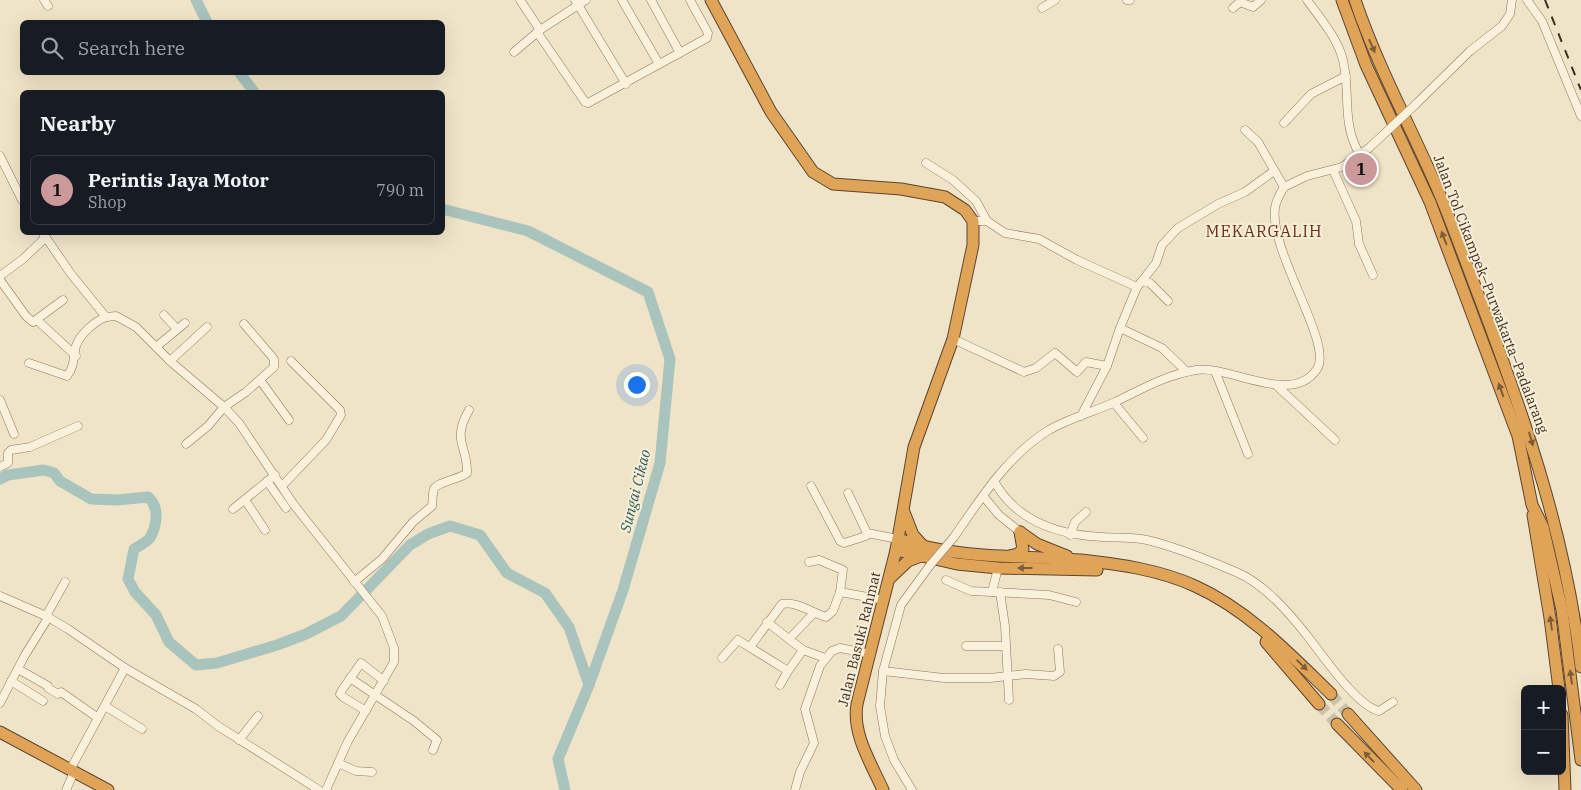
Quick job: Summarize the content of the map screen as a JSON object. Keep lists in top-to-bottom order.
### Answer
{
  "streets": {
    "highway": ["Jalan Tol Cikampek–Purwakarta–Padalarang", "Jalan Basuki Rahmat"]
  },
  "districts": ["MEKARGALIH"],
  "water": ["Sungai Cikao"],
  "page": {
    "search": "Search here",
    "heading": "Nearby",
    "pins": "1",
    "list": [
      {
        "mark": "1",
        "name": "Perintis Jaya Motor",
        "note": "Shop",
        "value": "790 m"
      }
    ],
    "map_buttons": ["+", "−"]
  }
}
